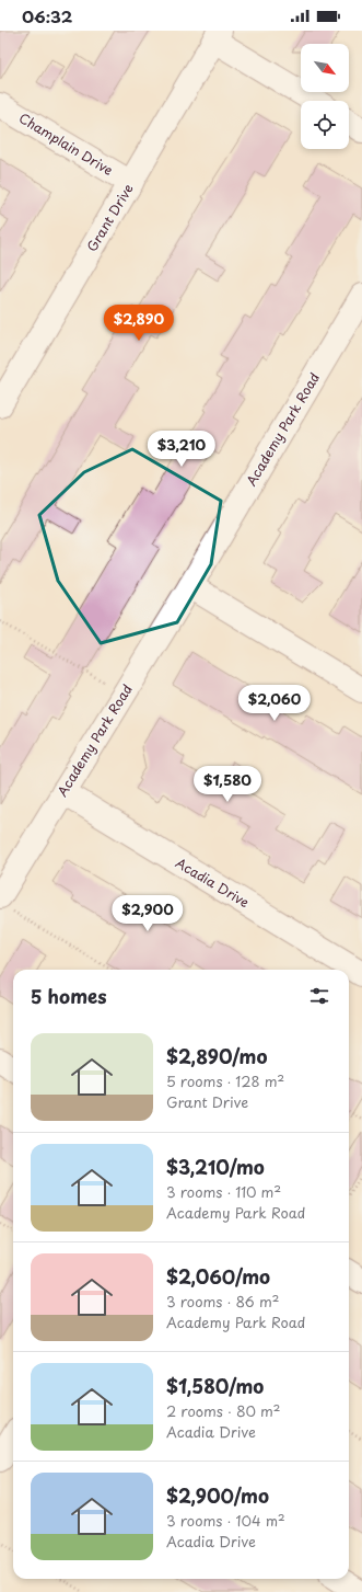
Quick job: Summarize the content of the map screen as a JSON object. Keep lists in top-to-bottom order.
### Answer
{
  "streets": {
    "street": [
      "Champlain Drive",
      "Grant Drive",
      "Academy Park Road",
      "Acadia Drive"
    ]
  },
  "crossings": [
    ["Champlain Drive", "Grant Drive"],
    ["Academy Park Road", "Acadia Drive"]
  ],
  "north": "bottom right",
  "page": {
    "status": "06:32",
    "price": [
      "$2,890",
      "$3,210",
      "$2,060",
      "$1,580",
      "$2,900"
    ],
    "heading": "5 homes",
    "list": [
      {
        "name": "$2,890/mo",
        "note": "5 rooms · 128 m² · Grant Drive"
      },
      {
        "name": "$3,210/mo",
        "note": "3 rooms · 110 m² · Academy Park Road"
      },
      {
        "name": "$2,060/mo",
        "note": "3 rooms · 86 m² · Academy Park Road"
      },
      {
        "name": "$1,580/mo",
        "note": "2 rooms · 80 m² · Acadia Drive"
      },
      {
        "name": "$2,900/mo",
        "note": "3 rooms · 104 m² · Acadia Drive"
      }
    ]
  }
}
